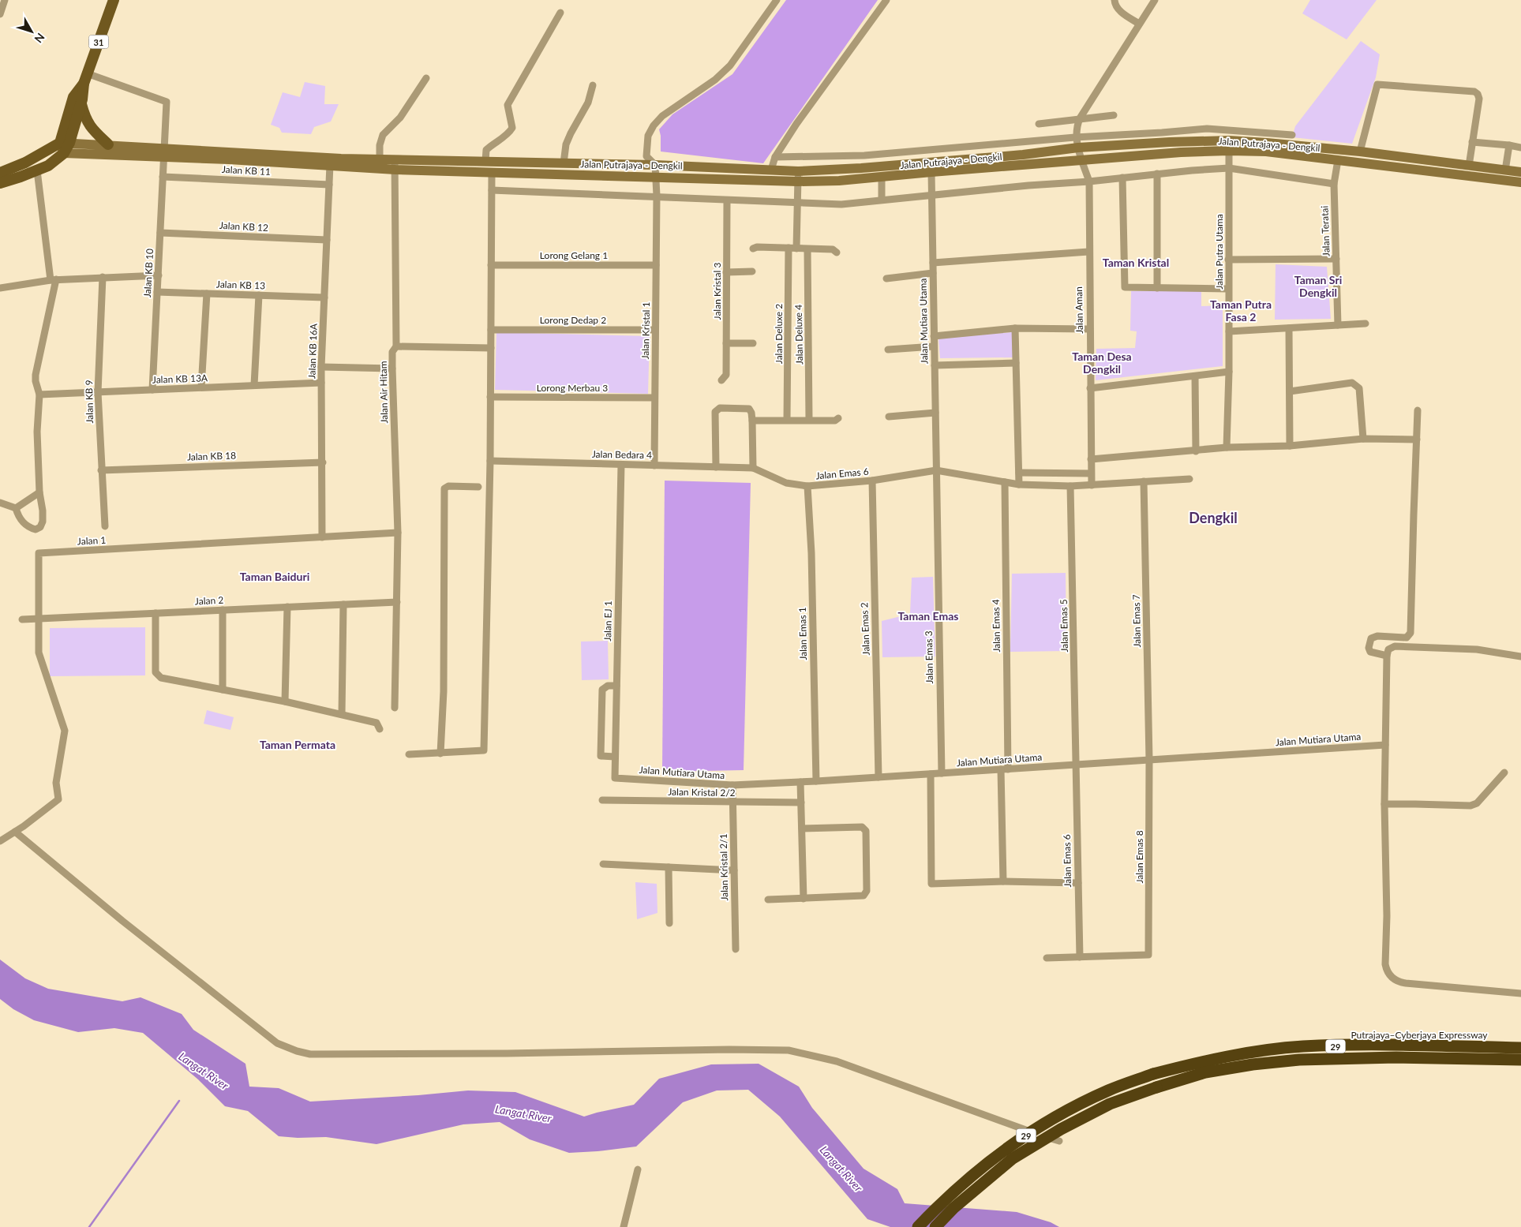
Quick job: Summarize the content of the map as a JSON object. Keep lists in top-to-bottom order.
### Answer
{
  "streets": {
    "highway": ["Putrajaya–Cyberjaya Expressway", "29"],
    "main road": ["31", "Jalan Putrajaya - Dengkil"],
    "street": [
      "Jalan KB 11",
      "Jalan KB 12",
      "Jalan Teratai",
      "Jalan Putra Utama",
      "Lorong Gelang 1",
      "Jalan KB 10",
      "Jalan KB 13",
      "Jalan Kristal 3",
      "Jalan Aman",
      "Lorong Dedap 2",
      "Jalan Mutiara Utama",
      "Jalan Kristal 1",
      "Jalan Deluxe 2",
      "Jalan Deluxe 4",
      "Jalan KB 16A",
      "Jalan KB 13A",
      "Lorong Merbau 3",
      "Jalan Air Hitam",
      "Jalan KB 9",
      "Jalan Bedara 4",
      "Jalan KB 18",
      "Jalan Emas 6",
      "Jalan 1",
      "Jalan 2",
      "Jalan EJ 1",
      "Jalan Emas 7",
      "Jalan Emas 4",
      "Jalan Emas 5",
      "Jalan Emas 2",
      "Jalan Emas 1",
      "Jalan Emas 3",
      "Jalan Kristal 2/2",
      "Jalan Emas 8",
      "Jalan Kristal 2/1"
    ]
  },
  "crossings": [
    ["31", "Jalan KB 10"],
    ["Jalan Putrajaya - Dengkil", "Jalan Teratai"],
    ["Jalan Putrajaya - Dengkil", "Jalan Putra Utama"],
    ["Jalan Putrajaya - Dengkil", "Jalan Aman"],
    ["Jalan Putrajaya - Dengkil", "Jalan Mutiara Utama"],
    ["Jalan Putrajaya - Dengkil", "Jalan Kristal 1"],
    ["Jalan Putrajaya - Dengkil", "Jalan Air Hitam"],
    ["Jalan KB 11", "Jalan KB 10"],
    ["Jalan KB 11", "Jalan KB 16A"],
    ["Jalan KB 12", "Jalan KB 10"],
    ["Jalan KB 12", "Jalan KB 16A"],
    ["Lorong Gelang 1", "Jalan Kristal 1"],
    ["Jalan KB 10", "Jalan KB 13"],
    ["Jalan KB 10", "Jalan KB 13A"],
    ["Jalan KB 13", "Jalan KB 16A"],
    ["Jalan Aman", "Jalan Emas 6"],
    ["Lorong Dedap 2", "Jalan Kristal 1"],
    ["Jalan Mutiara Utama", "Jalan Emas 6"],
    ["Jalan Mutiara Utama", "Jalan EJ 1"],
    ["Jalan Mutiara Utama", "Jalan Emas 7"],
    ["Jalan Mutiara Utama", "Jalan Emas 4"],
    ["Jalan Mutiara Utama", "Jalan Emas 5"],
    ["Jalan Mutiara Utama", "Jalan Emas 2"],
    ["Jalan Mutiara Utama", "Jalan Emas 1"],
    ["Jalan Mutiara Utama", "Jalan Emas 3"],
    ["Jalan Mutiara Utama", "Jalan Emas 8"],
    ["Jalan Mutiara Utama", "Jalan Kristal 2/1"],
    ["Jalan Kristal 1", "Lorong Merbau 3"],
    ["Jalan Kristal 1", "Jalan Bedara 4"],
    ["Jalan KB 16A", "Jalan KB 13A"],
    ["Jalan KB 16A", "Jalan KB 18"],
    ["Jalan KB 16A", "Jalan 1"],
    ["Jalan KB 13A", "Jalan KB 9"],
    ["Jalan Air Hitam", "Jalan 1"],
    ["Jalan Air Hitam", "Jalan 2"],
    ["Jalan KB 9", "Jalan KB 18"],
    ["Jalan Bedara 4", "Jalan Emas 6"],
    ["Jalan Bedara 4", "Jalan EJ 1"],
    ["Jalan Emas 6", "Jalan Emas 7"],
    ["Jalan Emas 6", "Jalan Emas 4"],
    ["Jalan Emas 6", "Jalan Emas 5"],
    ["Jalan Emas 6", "Jalan Emas 2"],
    ["Jalan Emas 6", "Jalan Emas 1"],
    ["Jalan Emas 6", "Jalan Emas 3"],
    ["Jalan Emas 6", "Jalan Emas 8"],
    ["Jalan 1", "Jalan 2"],
    ["Jalan Emas 7", "Jalan Emas 8"],
    ["Jalan Kristal 2/2", "Jalan Kristal 2/1"]
  ],
  "districts": [
    "Taman Kristal",
    "Taman Sri Dengkil",
    "Taman Putra Fasa 2",
    "Taman Desa Dengkil",
    "Dengkil",
    "Taman Baiduri",
    "Taman Emas",
    "Taman Permata"
  ],
  "water": ["Langat River"],
  "north": "bottom right"
}
